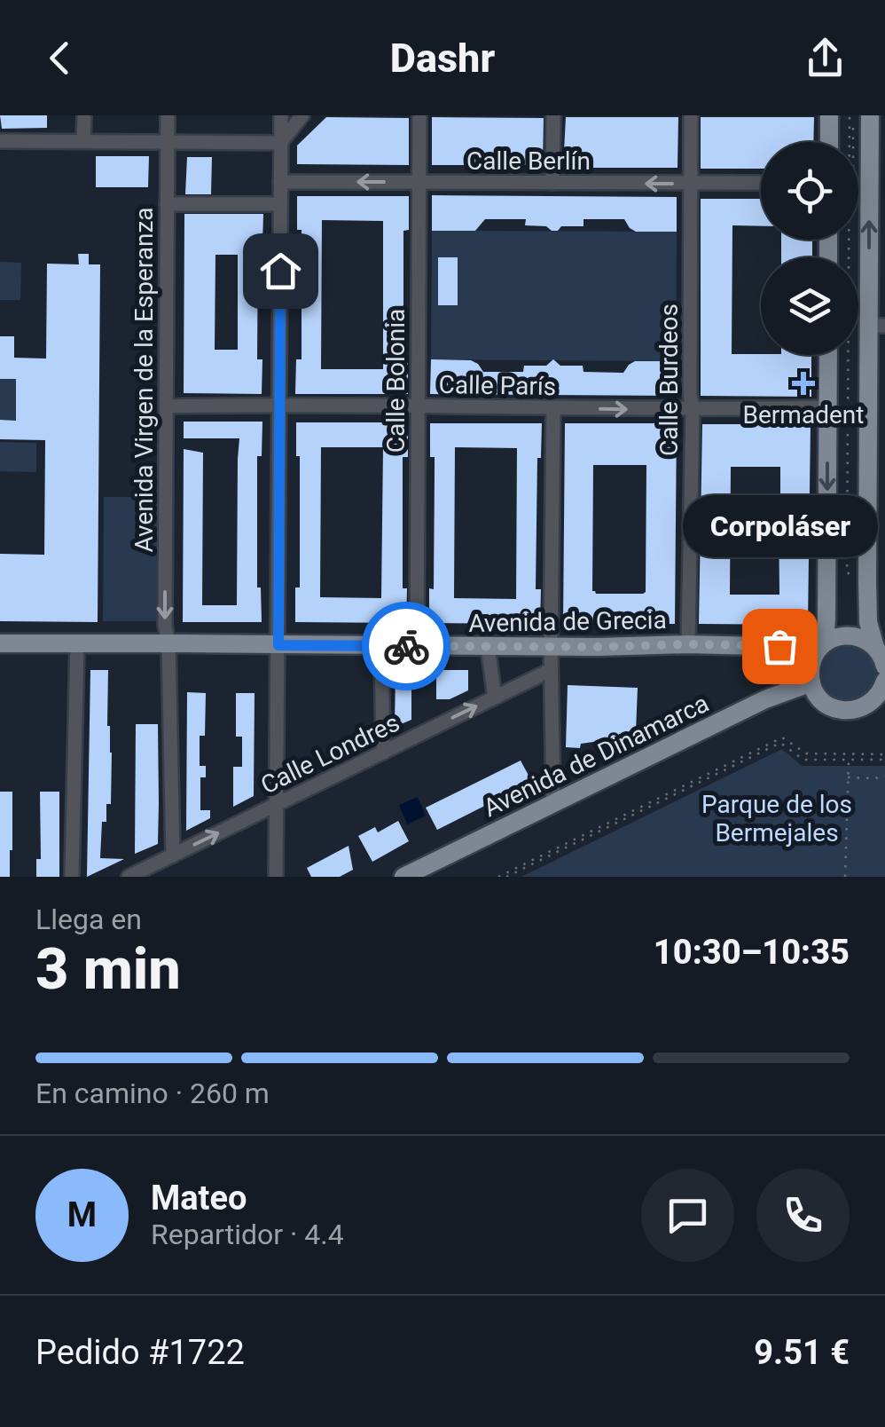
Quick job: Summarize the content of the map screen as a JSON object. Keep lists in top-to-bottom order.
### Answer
{
  "streets": {
    "main road": ["Avenida de Grecia", "Avenida de Dinamarca"],
    "street": [
      "Calle Berlín",
      "Avenida Virgen de la Esperanza",
      "Calle Burdeos",
      "Calle Bolonia",
      "Calle París",
      "Calle Londres"
    ]
  },
  "crossings": [
    ["Calle Berlín", "Calle Burdeos"],
    ["Calle Berlín", "Calle Bolonia"],
    ["Avenida Virgen de la Esperanza", "Calle París"],
    ["Avenida Virgen de la Esperanza", "Avenida de Grecia"],
    ["Avenida Virgen de la Esperanza", "Calle Londres"],
    ["Calle Burdeos", "Calle París"],
    ["Calle Burdeos", "Avenida de Grecia"],
    ["Calle Bolonia", "Calle París"],
    ["Calle Bolonia", "Avenida de Grecia"]
  ],
  "one_way": ["Calle Berlín", "Calle Londres"],
  "parks": ["Parque de los Bermejales"],
  "places": {
    "health": ["Bermadent"],
    "other": ["Corpoláser"]
  },
  "page": {
    "header": "Dashr",
    "bubble": "Corpoláser",
    "heading": ["3 min", "Llega en", "10:30–10:35"],
    "panel": [
      "Mateo",
      "Repartidor · 4.4",
      "Pedido #1722",
      "9.51 €"
    ],
    "bar": "En camino · 260 m",
    "round": "M"
  }
}
